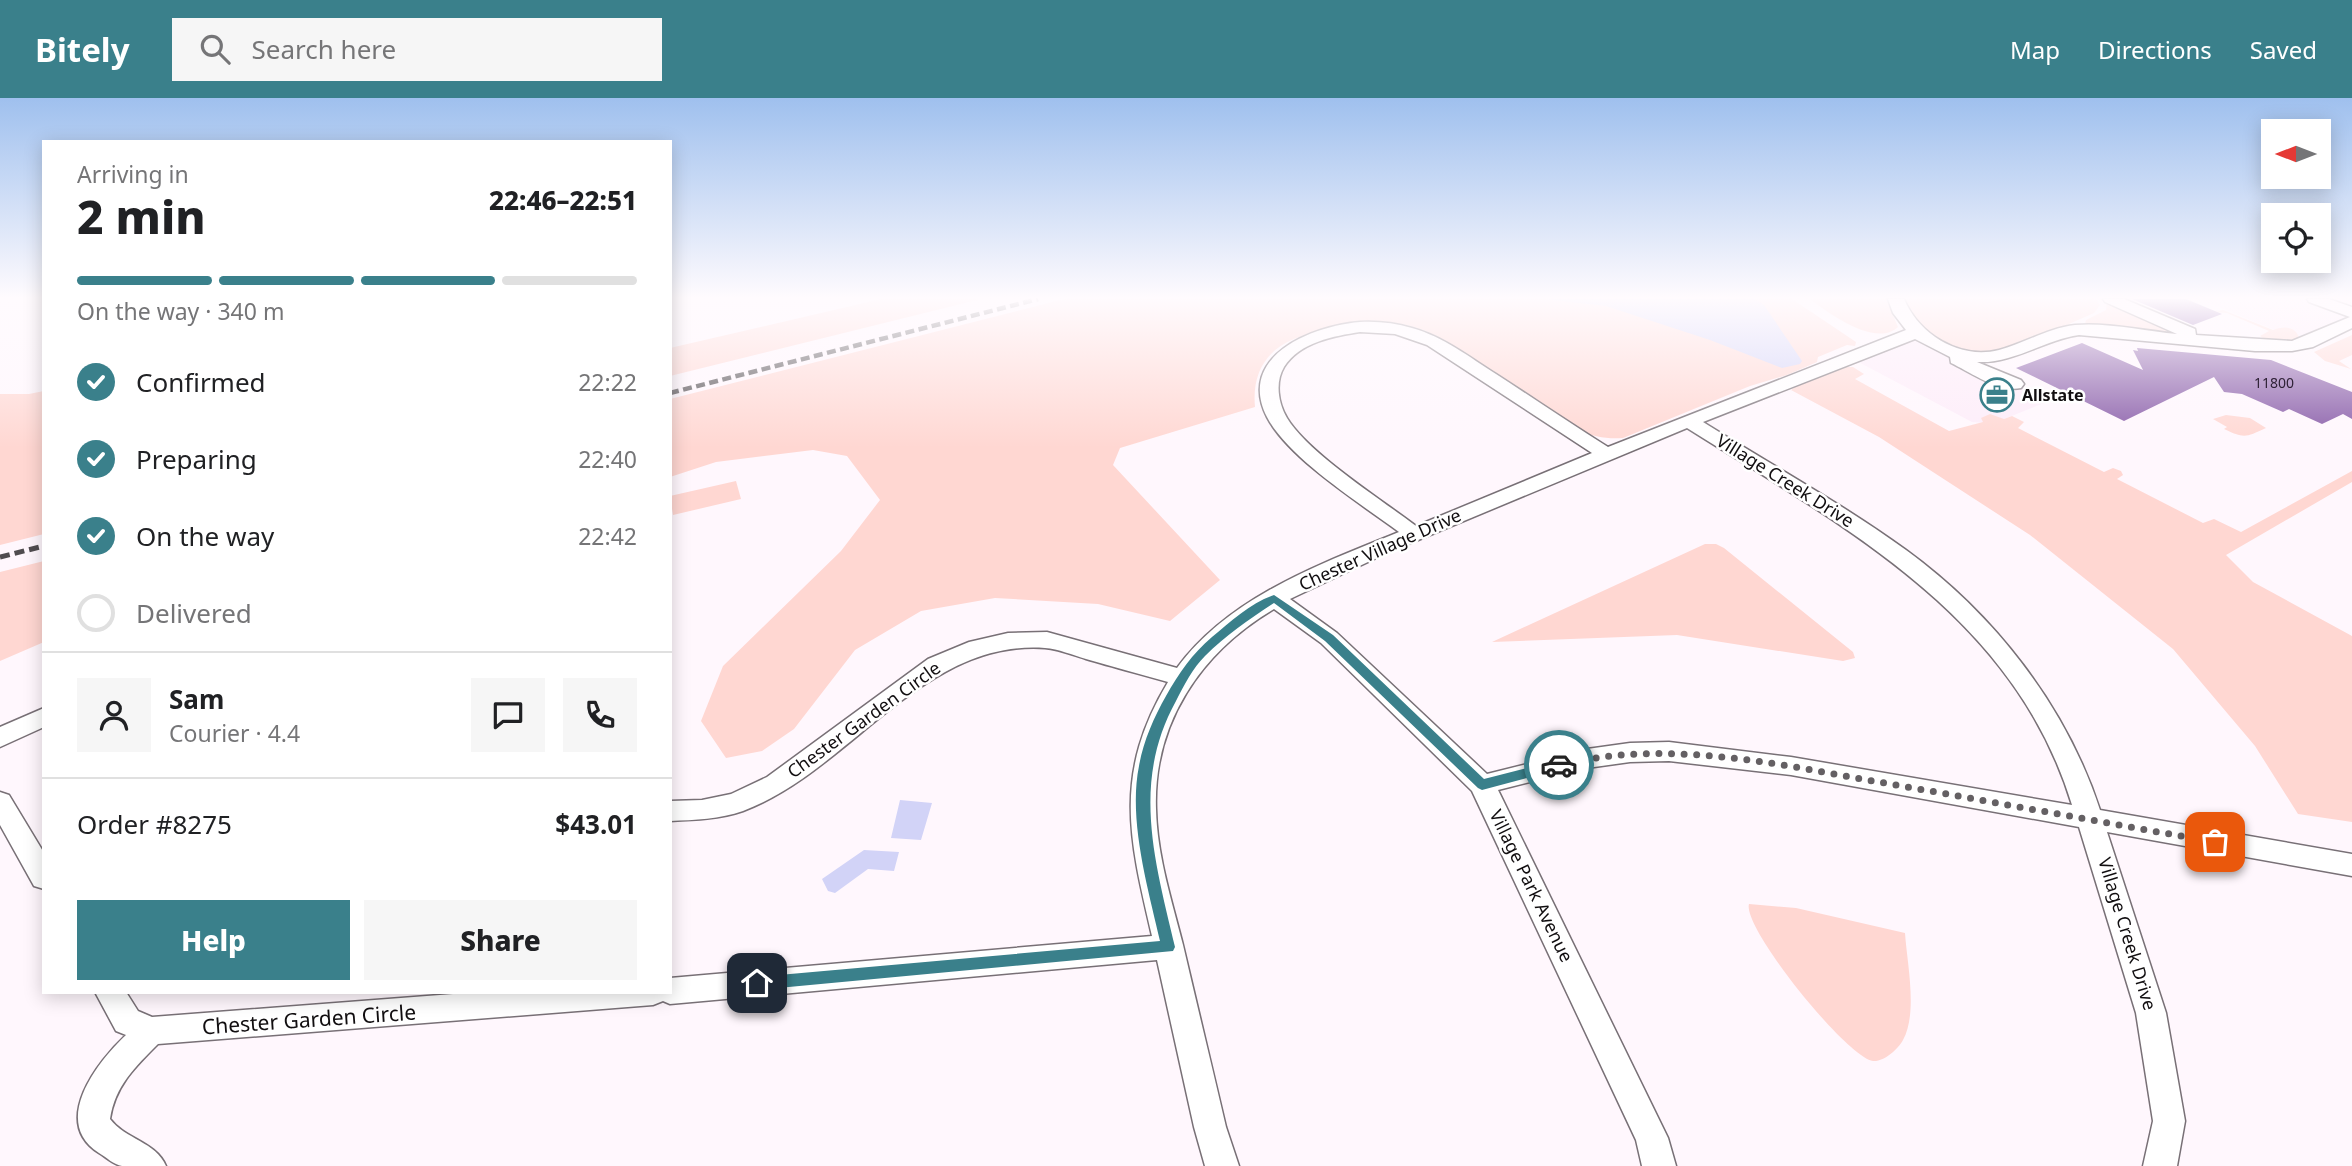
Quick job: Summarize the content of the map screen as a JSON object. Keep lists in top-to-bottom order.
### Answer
{
  "streets": {
    "street": [
      "Village Creek Drive",
      "Chester Village Drive",
      "Chester Garden Circle",
      "Village Park Avenue"
    ]
  },
  "crossings": [
    ["Village Creek Drive", "Chester Village Drive"],
    ["Chester Village Drive", "Chester Garden Circle"],
    ["Chester Village Drive", "Village Park Avenue"]
  ],
  "places": {
    "office": ["Allstate"]
  },
  "house_numbers": ["11800"],
  "north": "left",
  "page": {
    "header": "Bitely",
    "search": "Search here",
    "nav": ["Map", "Directions", "Saved"],
    "heading": ["2 min", "Arriving in", "22:46–22:51"],
    "panel": [
      "Sam",
      "Courier · 4.4",
      "Order #8275",
      "$43.01"
    ],
    "bar": "On the way · 340 m",
    "list": [
      ["Confirmed", "22:22"],
      ["Preparing", "22:40"],
      ["On the way", "22:42"],
      "Delivered"
    ],
    "buttons": ["Help", "Share"]
  }
}
